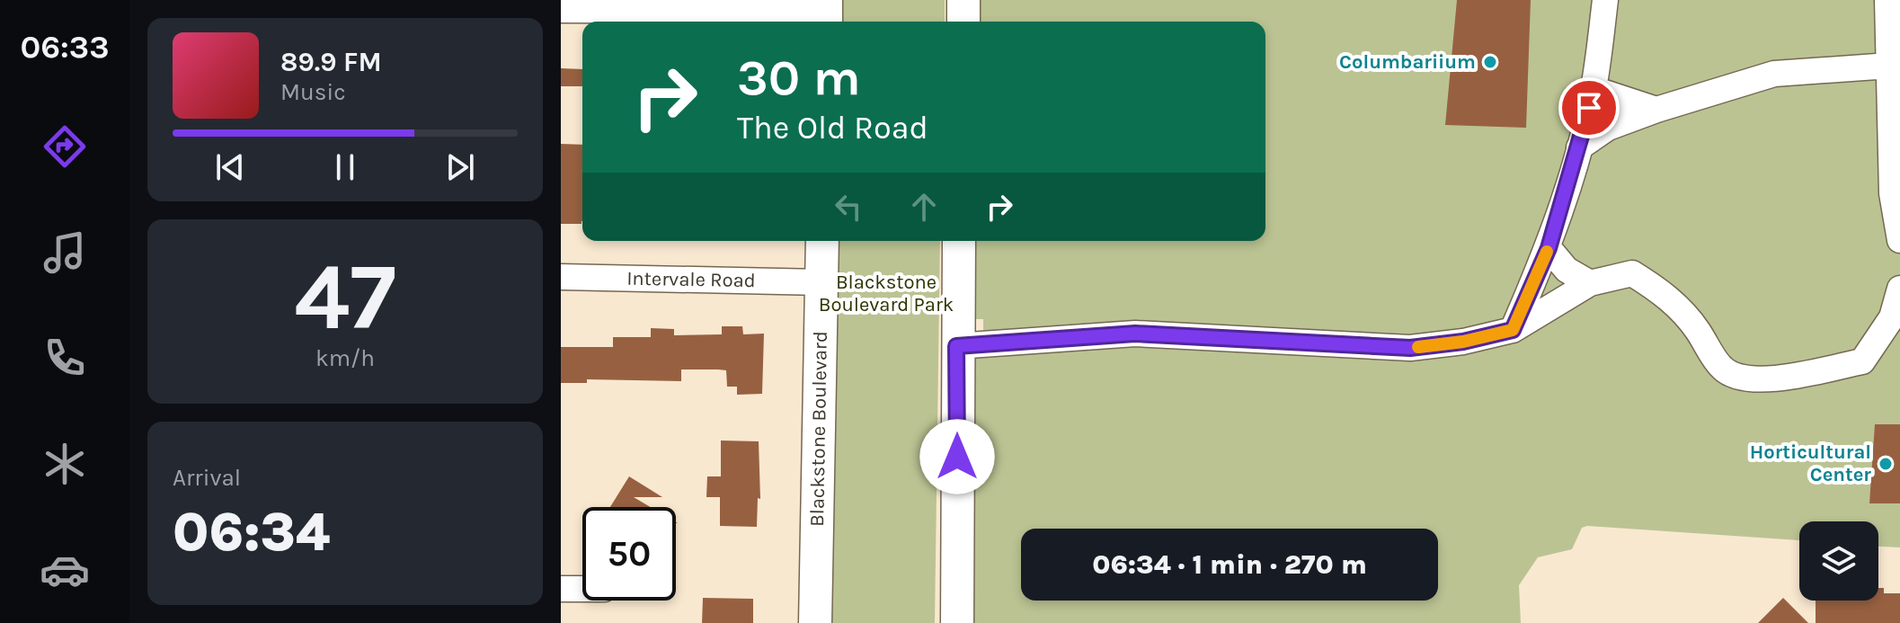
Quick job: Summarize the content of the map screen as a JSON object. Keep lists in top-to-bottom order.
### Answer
{
  "streets": {
    "main road": ["Blackstone Boulevard"],
    "street": ["Intervale Road"]
  },
  "crossings": [
    ["Intervale Road", "Blackstone Boulevard"]
  ],
  "parks": ["Blackstone Boulevard Park"],
  "places": ["Columbariium", "Horticultural Center"],
  "page": {
    "tabs": "06:33",
    "turn": ["30 m", "The Old Road"],
    "song": ["89.9 FM", "Music"],
    "tile": [
      ["47", "km/h"],
      ["Arrival", "06:34"]
    ],
    "limit": "50",
    "trip": "06:34 · 1 min · 270 m"
  }
}
